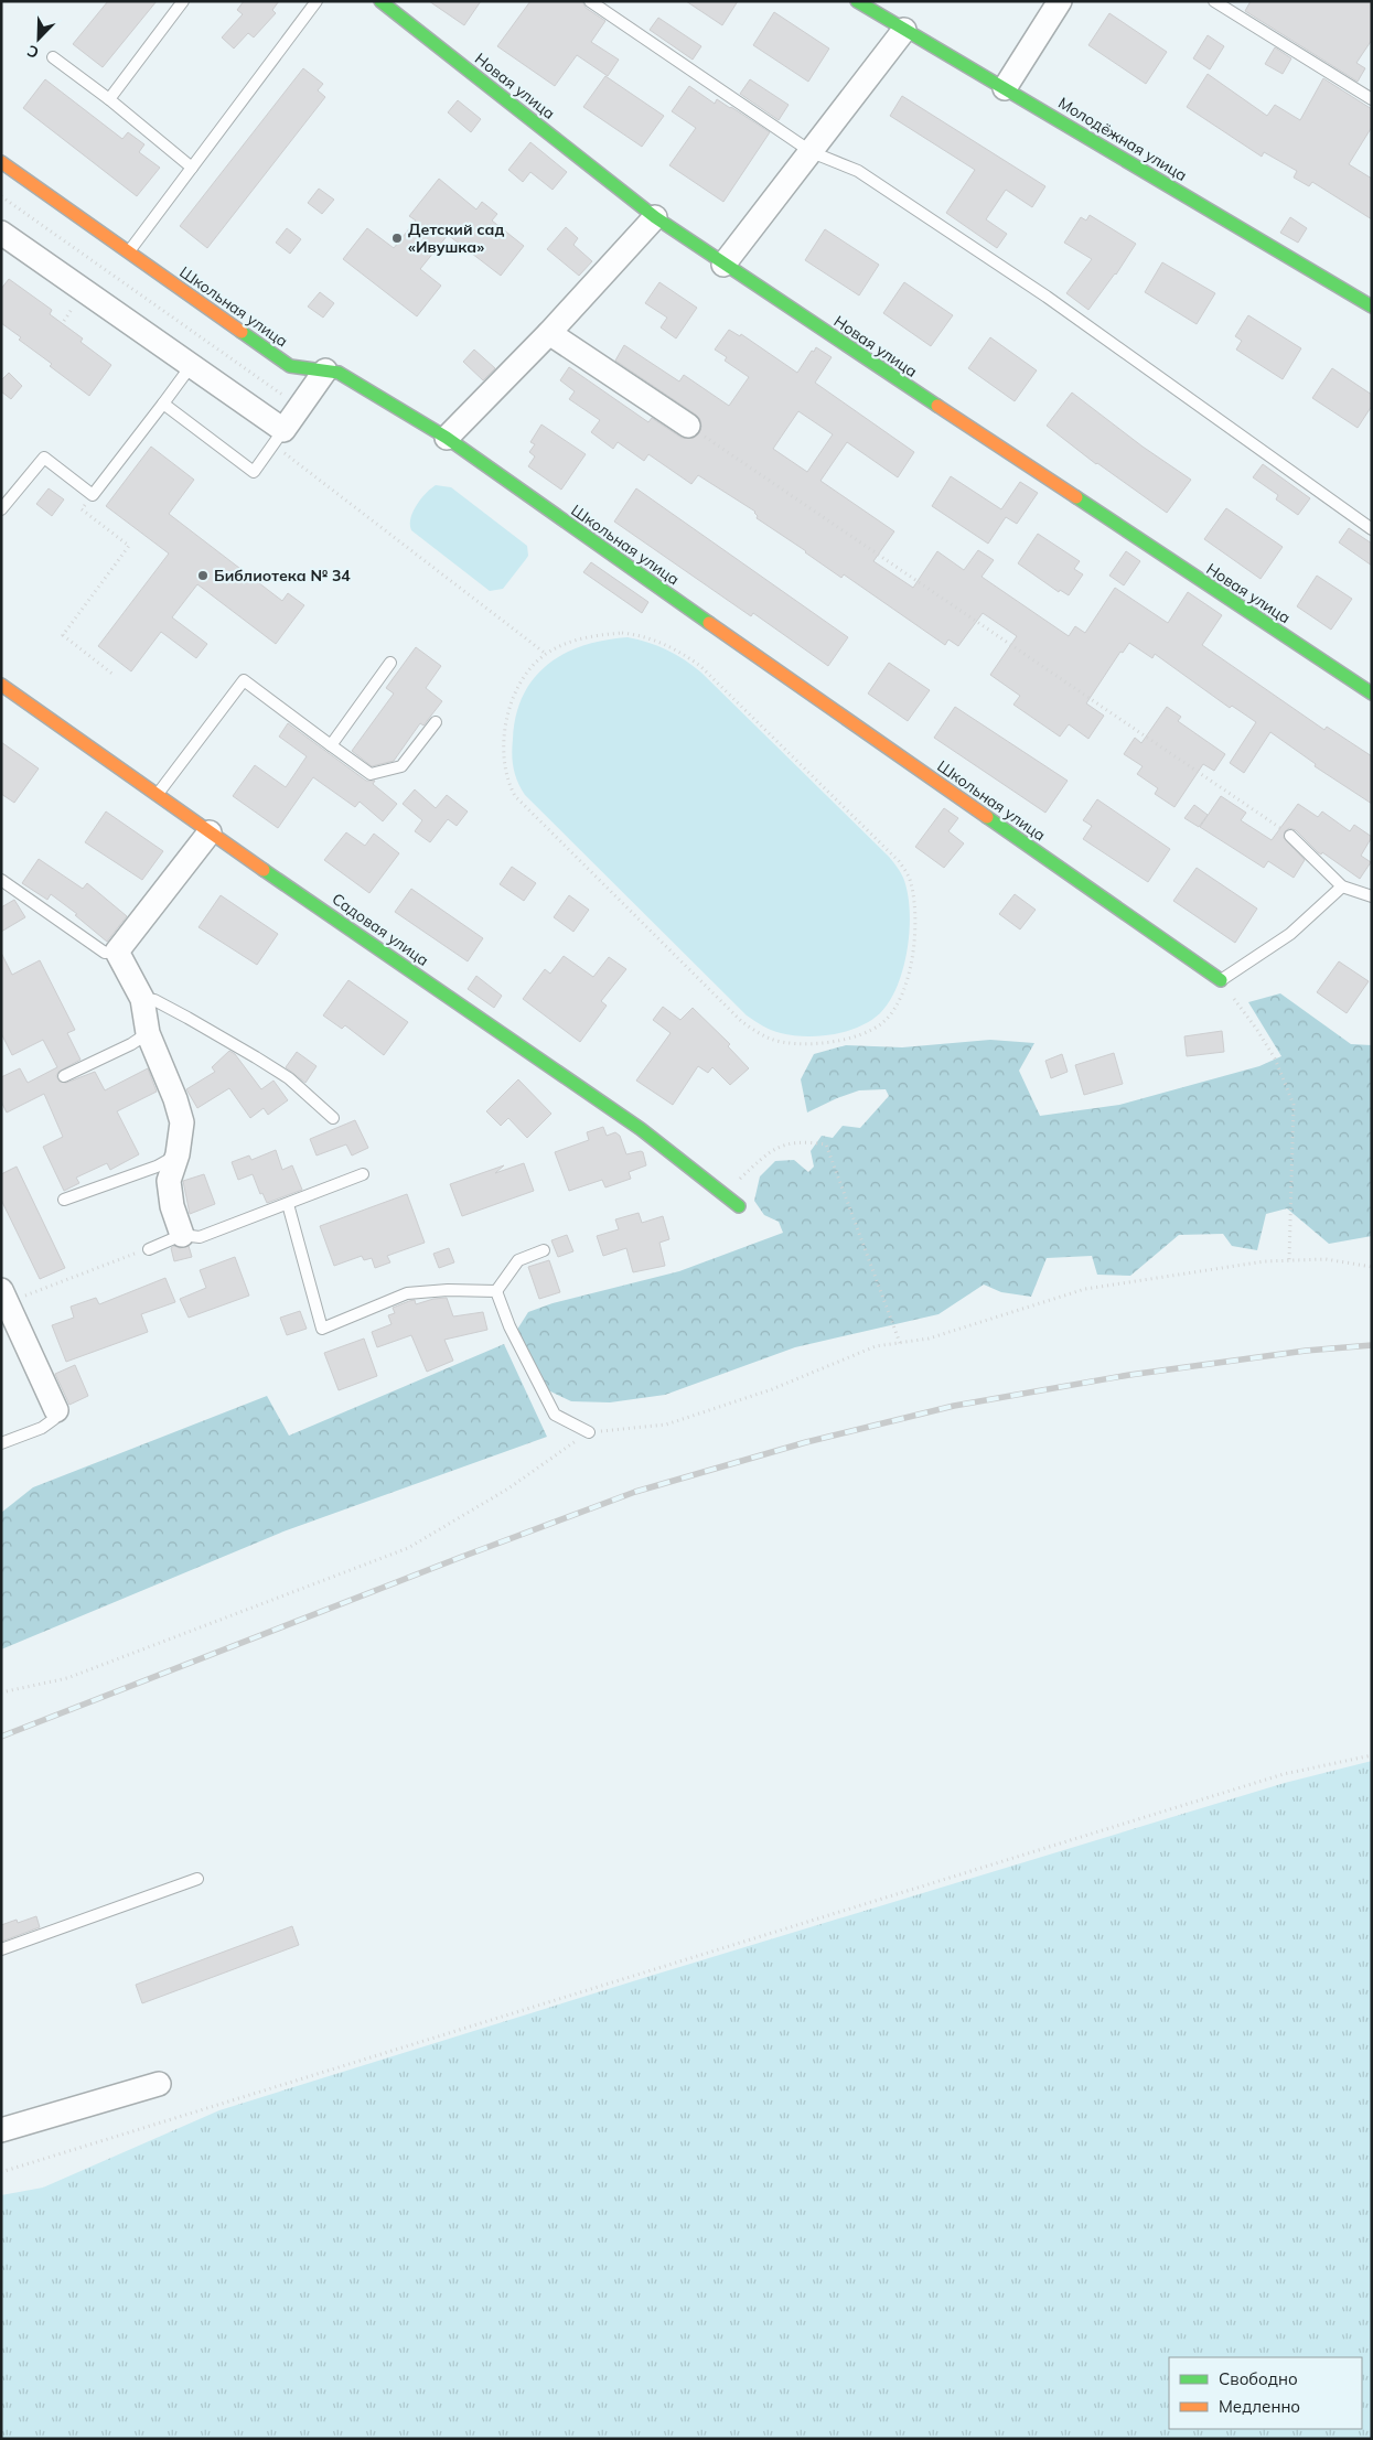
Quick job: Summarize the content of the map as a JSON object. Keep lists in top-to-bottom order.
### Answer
{
  "streets": {
    "street": [
      "Новая улица",
      "Молодёжная улица",
      "Школьная улица",
      "Садовая улица"
    ]
  },
  "places": ["Детский сад «Ивушка»", "Библиотека № 34"],
  "legend": ["Свободно", "Медленно"],
  "north": "bottom left"
}
